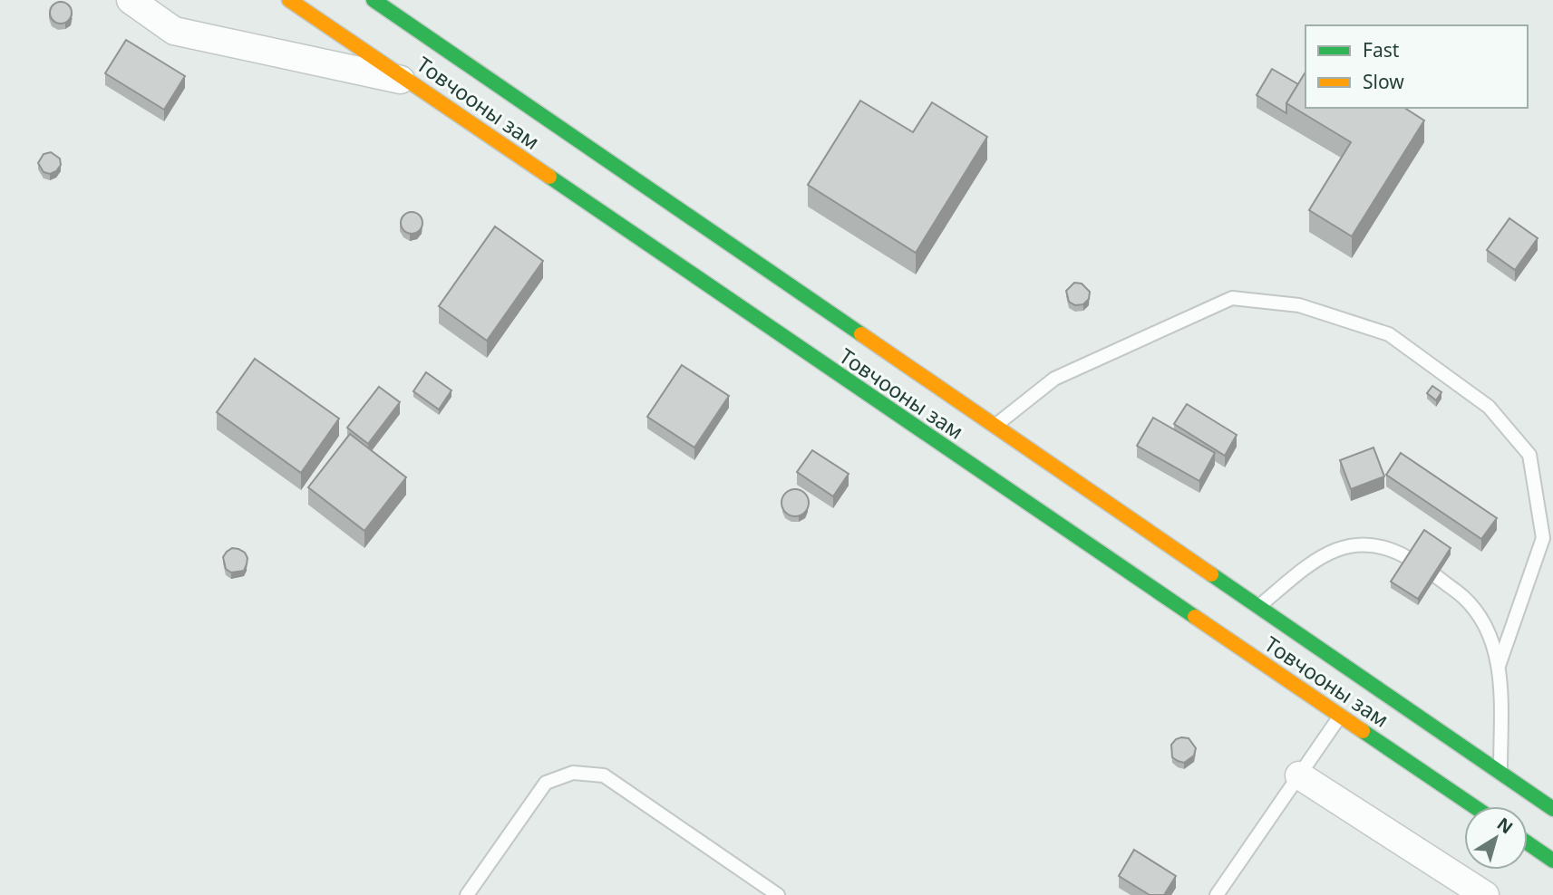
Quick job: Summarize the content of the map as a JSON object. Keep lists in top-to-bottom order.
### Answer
{
  "streets": {
    "highway": ["Товчооны зам"]
  },
  "legend": ["Fast", "Slow"],
  "north": "top right"
}
